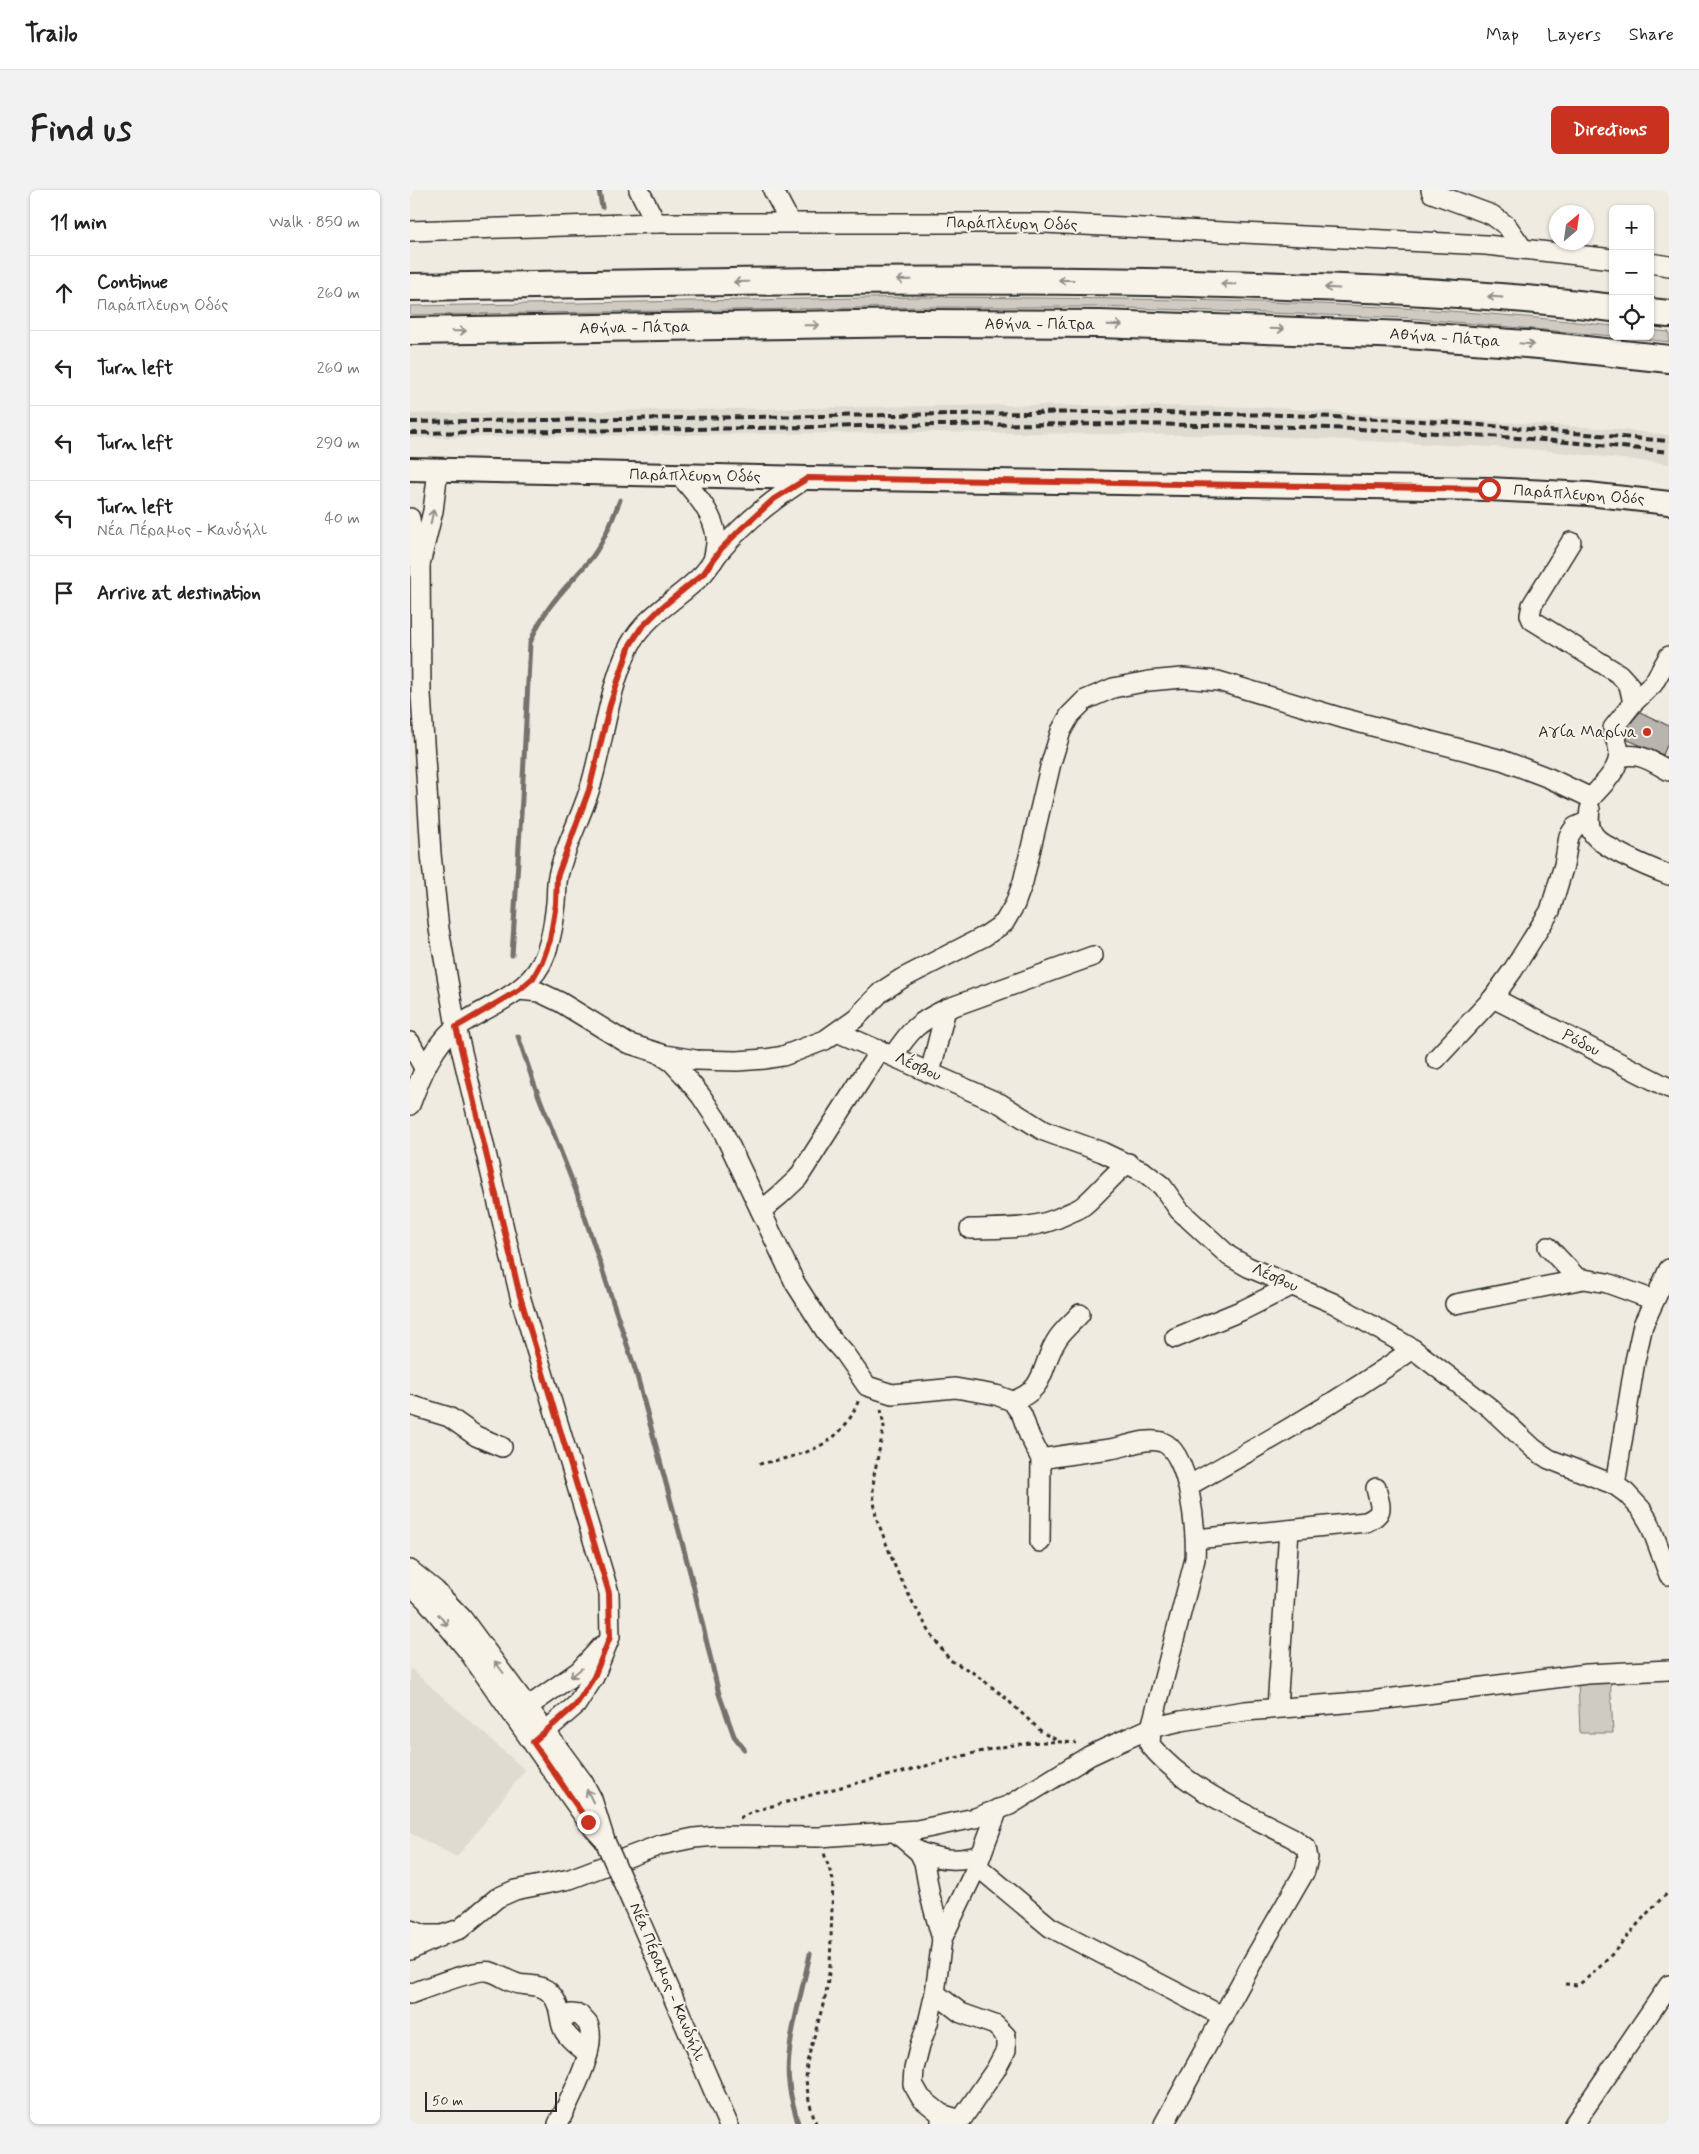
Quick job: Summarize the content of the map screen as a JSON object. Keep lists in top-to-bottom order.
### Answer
{
  "streets": {
    "highway": ["Αθήνα - Πάτρα"],
    "main road": ["Παράπλευρη Οδός"],
    "street": ["Ρόδου", "Λέσβου", "Νέα Πέραμος - Κανδήλι"]
  },
  "places": ["Αγία Μαρίνα"],
  "scale_bar": "50 m",
  "north": "top right",
  "page": {
    "header": "Trailo",
    "nav": ["Map", "Layers", "Share"],
    "buttons": "Directions",
    "title": "Find us",
    "heading": ["11 min", "Walk · 850 m"],
    "map_buttons": ["+", "−"],
    "list": [
      ["Continue", "Παράπλευρη Οδός", "260 m"],
      ["Turn left", "260 m"],
      ["Turn left", "290 m"],
      ["Turn left", "Νέα Πέραμος - Κανδήλι", "40 m"],
      "Arrive at destination"
    ],
    "scale": "50 m"
  }
}
